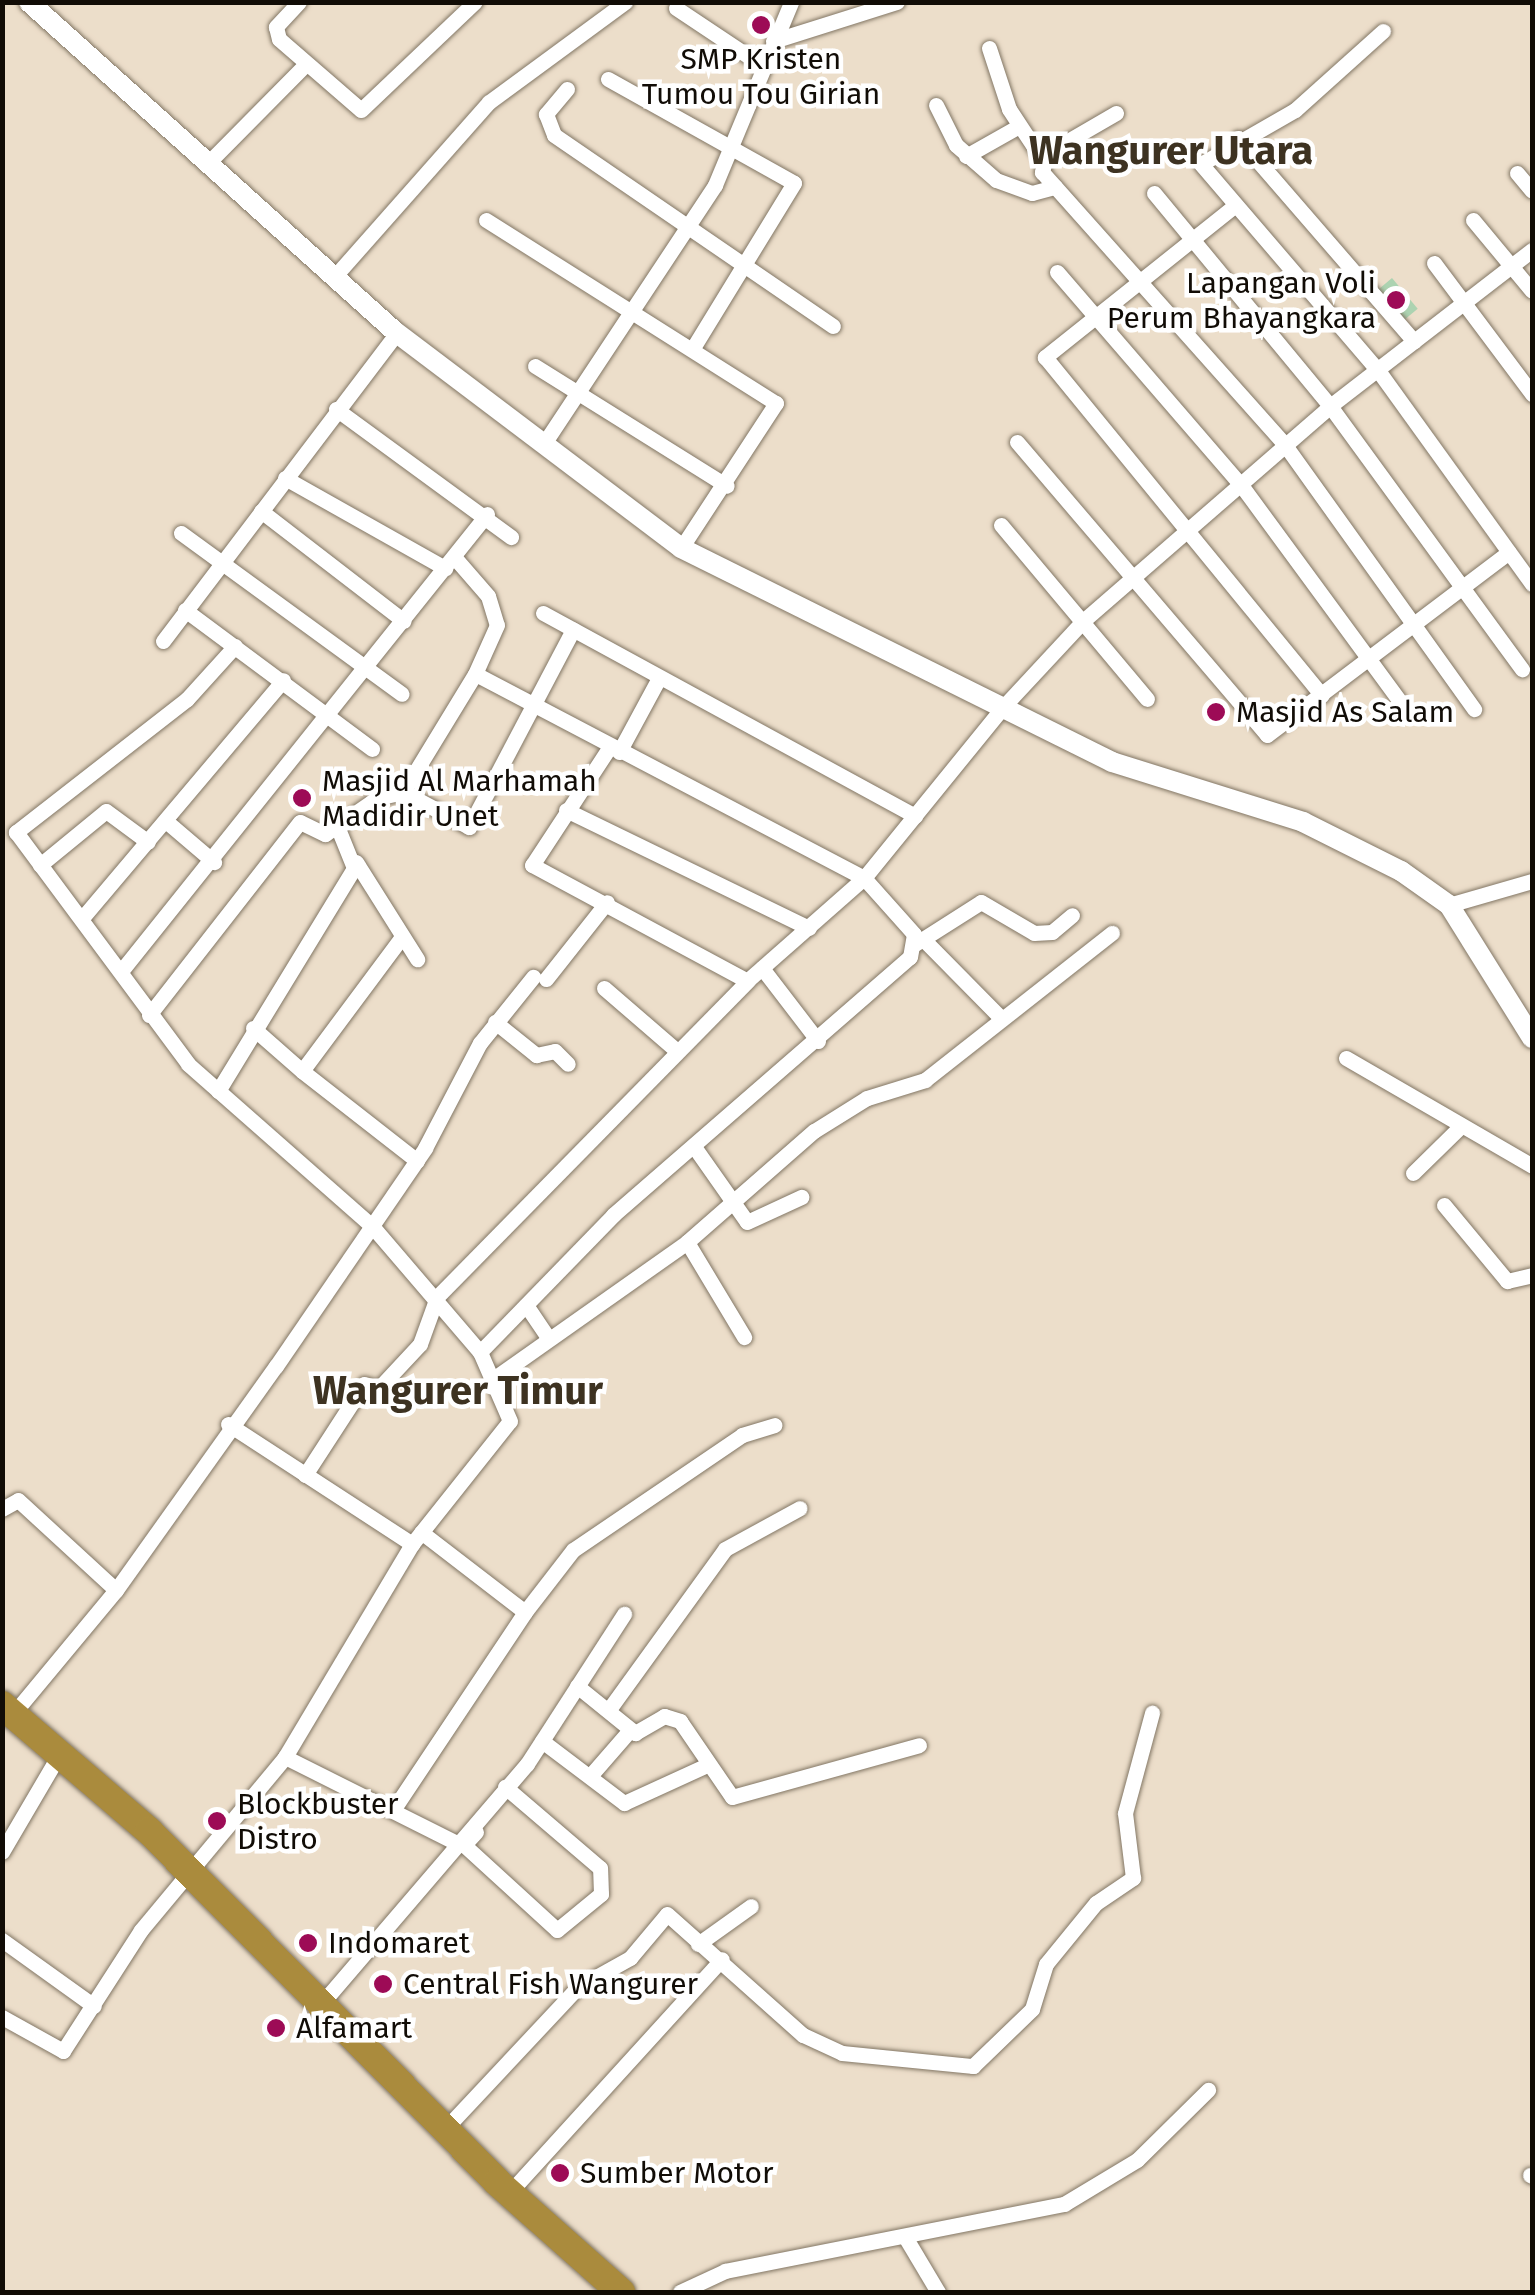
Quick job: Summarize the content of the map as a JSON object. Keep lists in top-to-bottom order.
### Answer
{
  "districts": ["Wangurer Utara", "Wangurer Timur"],
  "places": [
    "SMP Kristen Tumou Tou Girian",
    "Lapangan Voli Perum Bhayangkara",
    "Masjid As Salam",
    "Masjid Al Marhamah Madidir Unet",
    "Blockbuster Distro",
    "Indomaret",
    "Central Fish Wangurer",
    "Alfamart",
    "Sumber Motor"
  ]
}
